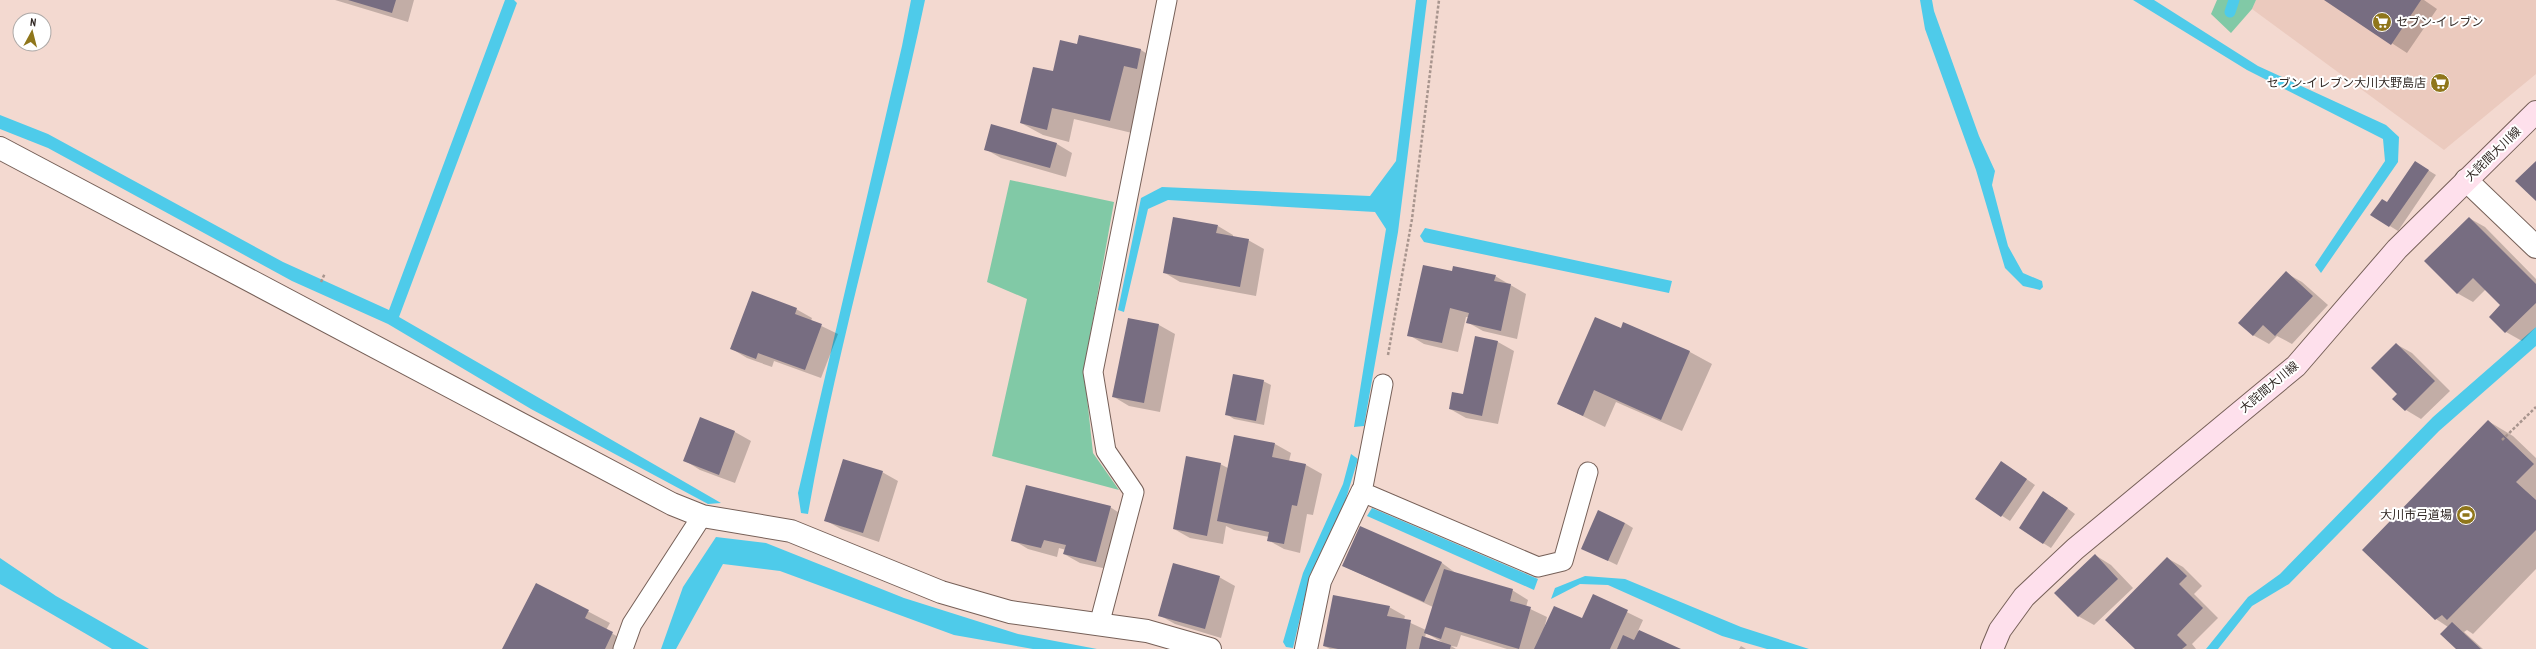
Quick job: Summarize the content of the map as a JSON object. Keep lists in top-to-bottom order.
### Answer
{
  "streets": {
    "main road": ["大詫間大川線"]
  },
  "places": {
    "supermarket": ["セブン-イレブン", "セブン-イレブン大川大野島店"],
    "sports": ["大川市弓道場"]
  },
  "north": "top"
}
